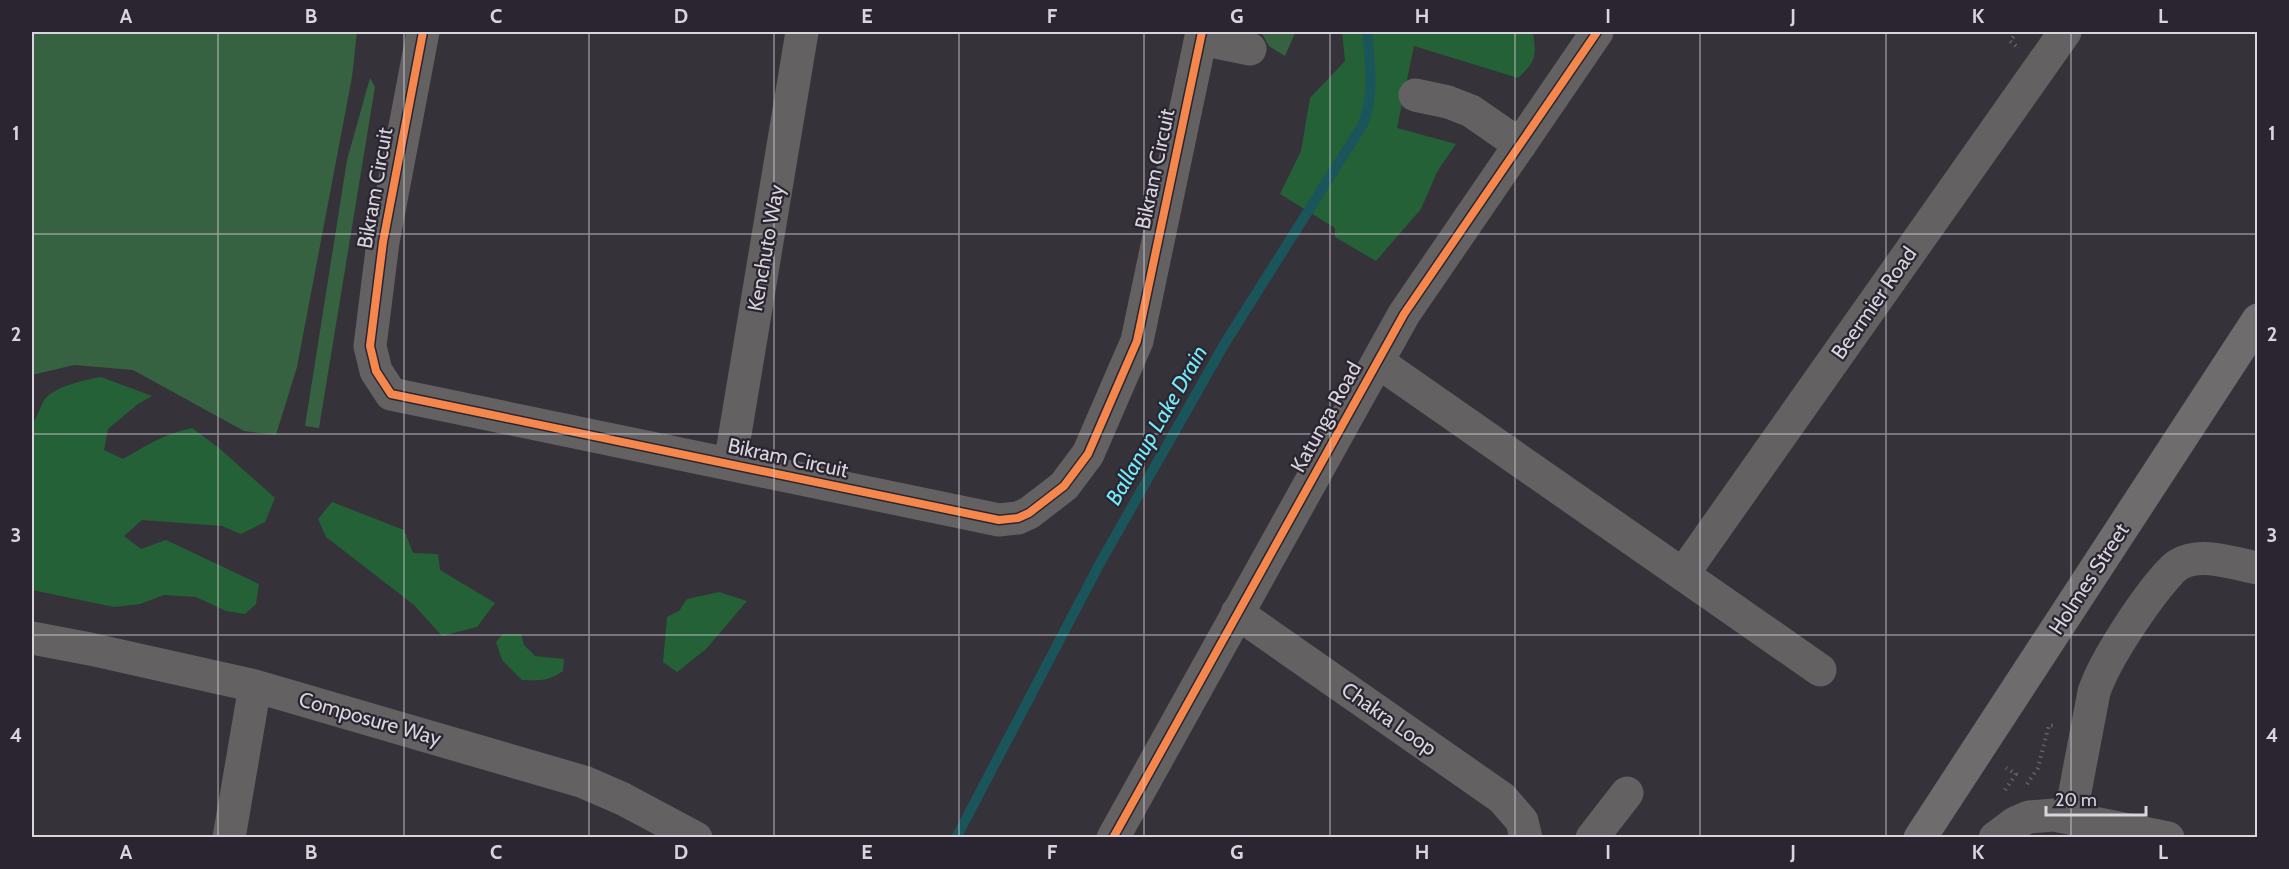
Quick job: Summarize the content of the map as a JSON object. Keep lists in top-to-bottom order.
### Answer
{
  "streets": {
    "main road": ["Holmes Street"],
    "street": [
      "Bikram Circuit",
      "Kenchuto Way",
      "Beermier Road",
      "Katunga Road",
      "Composure Way",
      "Chakra Loop"
    ]
  },
  "crossings": [
    ["Bikram Circuit", "Kenchuto Way"],
    ["Katunga Road", "Chakra Loop"]
  ],
  "water": ["Ballanup Lake Drain"],
  "scale_bar": "20 m",
  "grid": {
    "columns": [
      "A",
      "B",
      "C",
      "D",
      "E",
      "F",
      "G",
      "H",
      "I",
      "J",
      "K",
      "L"
    ],
    "rows": [
      "1",
      "2",
      "3",
      "4"
    ]
  }
}
